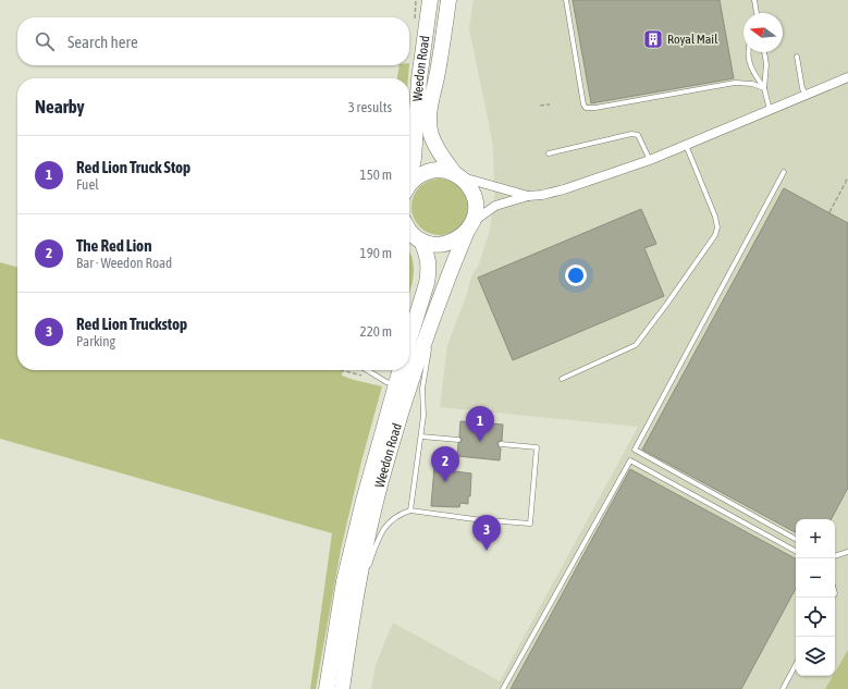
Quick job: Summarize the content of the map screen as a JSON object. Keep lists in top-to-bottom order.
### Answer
{
  "streets": {
    "highway": ["Weedon Road"]
  },
  "places": {
    "building": ["Royal Mail"]
  },
  "north": "left",
  "page": {
    "search": "Search here",
    "heading": ["Nearby", "3 results"],
    "list": [
      {
        "mark": "1",
        "name": "Red Lion Truck Stop",
        "note": "Fuel",
        "value": "150 m"
      },
      {
        "mark": "2",
        "name": "The Red Lion",
        "note": "Bar · Weedon Road",
        "value": "190 m"
      },
      {
        "mark": "3",
        "name": "Red Lion Truckstop",
        "note": "Parking",
        "value": "220 m"
      }
    ],
    "pins": ["1", "2", "3"],
    "map_buttons": ["+", "−"]
  }
}
